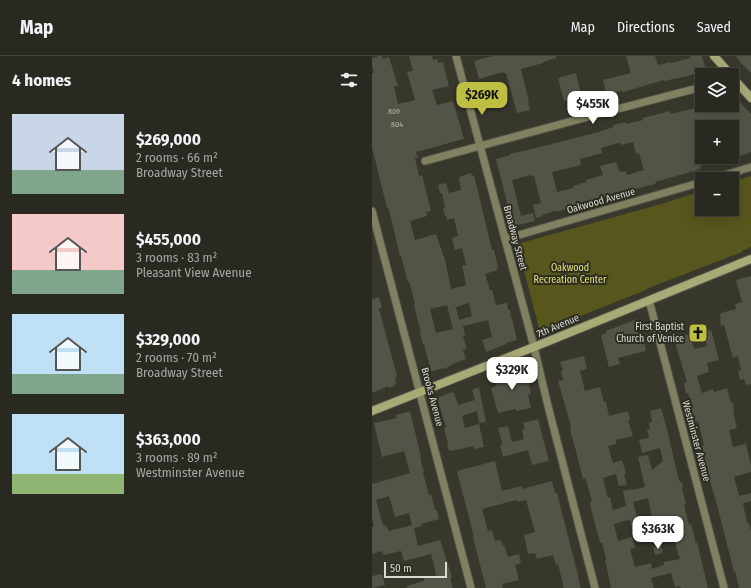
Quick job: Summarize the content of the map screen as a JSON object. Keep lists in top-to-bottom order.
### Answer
{
  "streets": {
    "street": [
      "Oakwood Avenue",
      "Broadway Street",
      "7th Avenue",
      "Brooks Avenue",
      "Westminster Avenue"
    ]
  },
  "crossings": [
    ["Oakwood Avenue", "Broadway Street"],
    ["Broadway Street", "7th Avenue"],
    ["7th Avenue", "Brooks Avenue"],
    ["7th Avenue", "Westminster Avenue"]
  ],
  "parks": ["Oakwood Recreation Center"],
  "places": {
    "church": ["First Baptist Church of Venice"]
  },
  "house_numbers": ["809", "804"],
  "scale_bar": "50 m",
  "page": {
    "header": "Map",
    "nav": ["Map", "Directions", "Saved"],
    "heading": "4 homes",
    "map_buttons": ["+", "−"],
    "price": [
      "$269K",
      "$455K",
      "$329K",
      "$363K"
    ],
    "list": [
      {
        "name": "$269,000",
        "note": "2 rooms · 66 m² · Broadway Street"
      },
      {
        "name": "$455,000",
        "note": "3 rooms · 83 m² · Pleasant View Avenue"
      },
      {
        "name": "$329,000",
        "note": "2 rooms · 70 m² · Broadway Street"
      },
      {
        "name": "$363,000",
        "note": "3 rooms · 89 m² · Westminster Avenue"
      }
    ],
    "scale": "50 m"
  }
}
